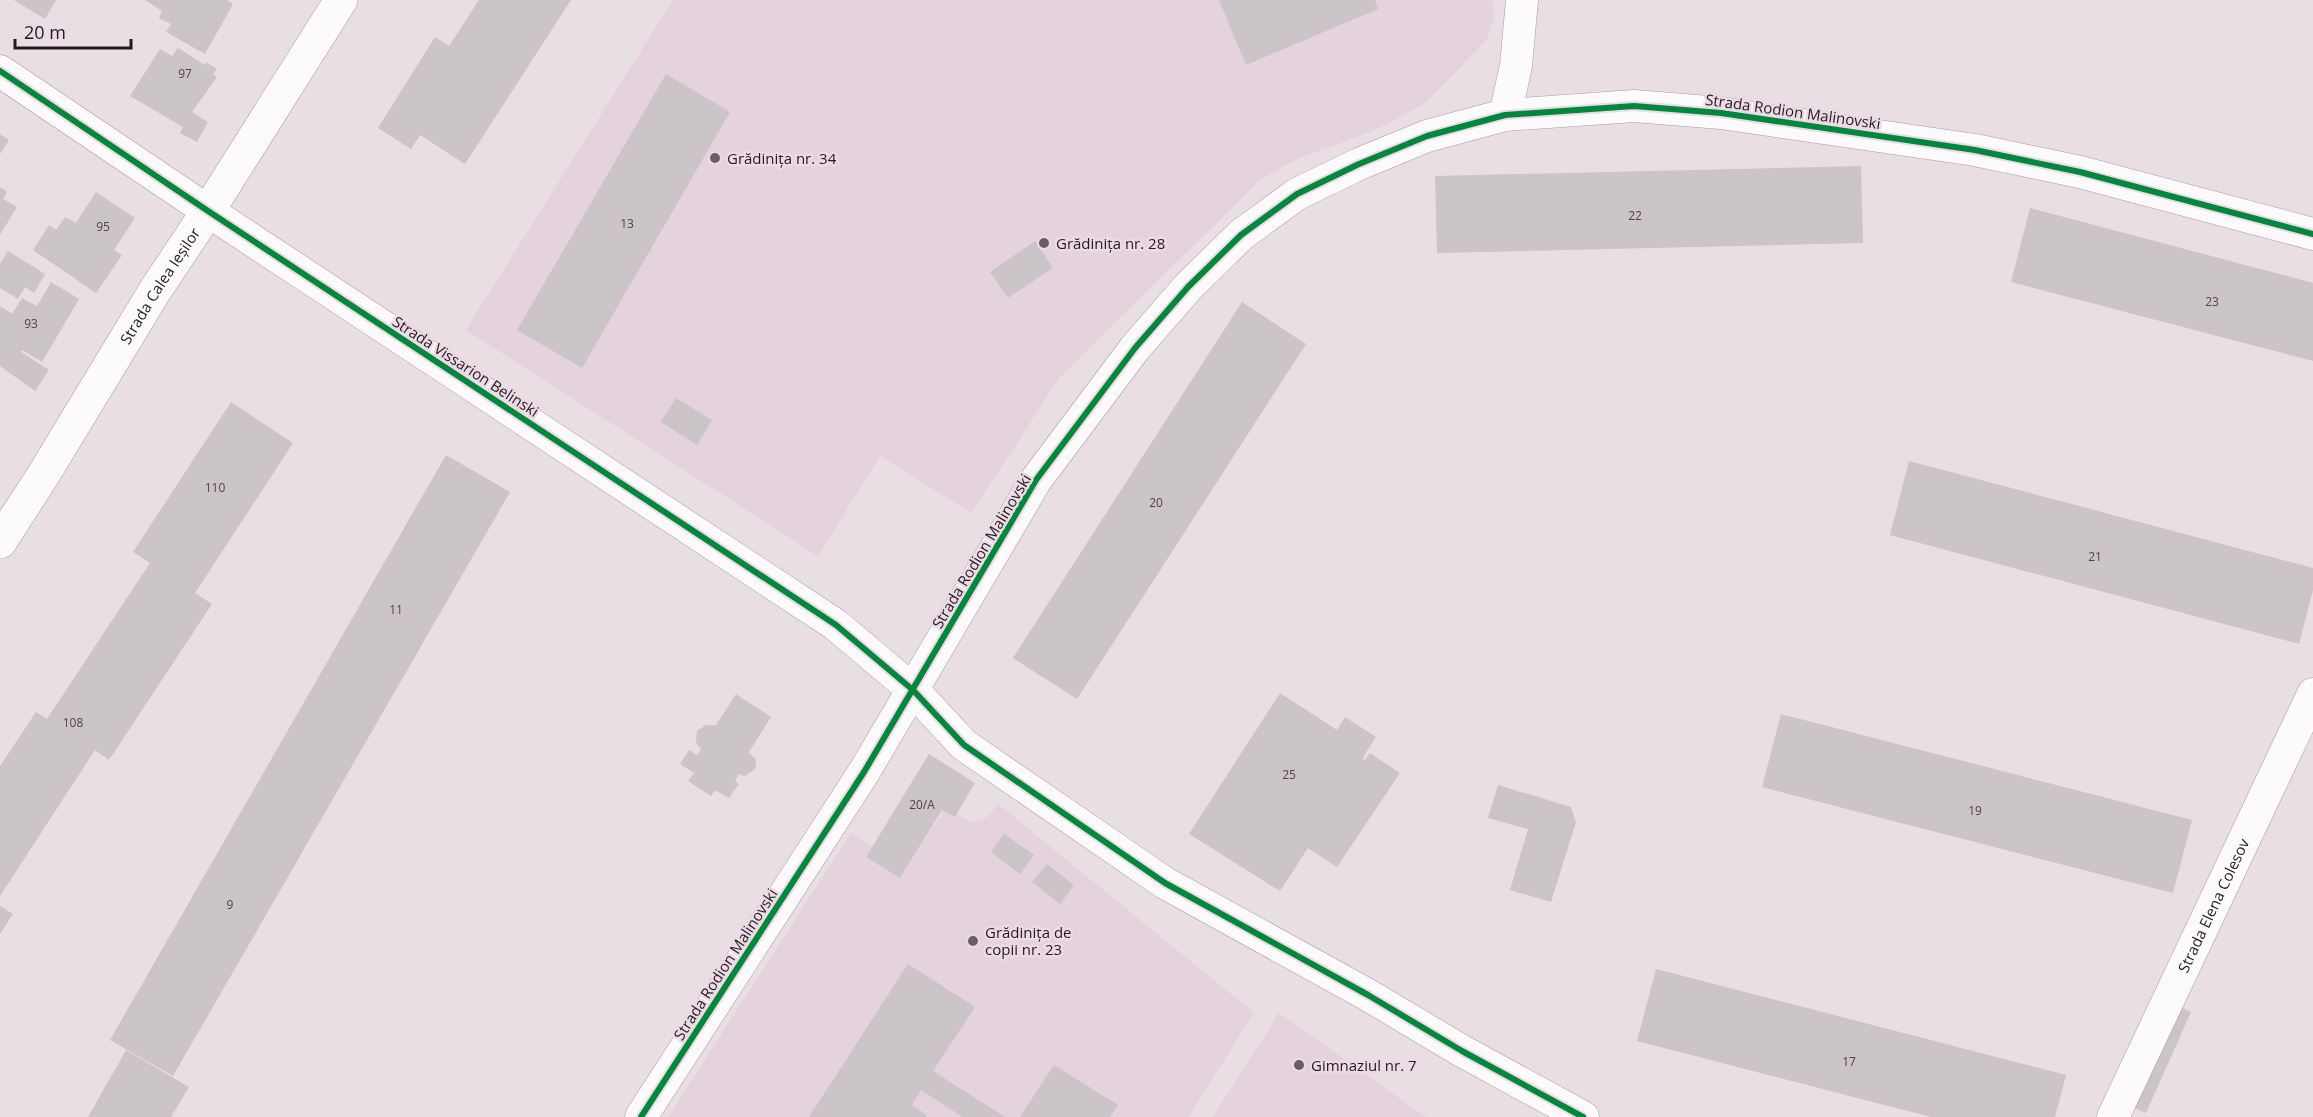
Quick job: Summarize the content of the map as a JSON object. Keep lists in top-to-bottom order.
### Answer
{
  "streets": {
    "street": [
      "Strada Rodion Malinovski",
      "Strada Calea Ieșilor",
      "Strada Vissarion Belinski",
      "Strada Elena Colesov"
    ]
  },
  "crossings": [
    ["Strada Rodion Malinovski", "Strada Vissarion Belinski"],
    ["Strada Calea Ieșilor", "Strada Vissarion Belinski"]
  ],
  "places": [
    "Grădinița nr. 34",
    "Grădinița nr. 28",
    "Grădinița de copii nr. 23",
    "Gimnaziul nr. 7"
  ],
  "house_numbers": [
    "97",
    "22",
    "13",
    "95",
    "23",
    "93",
    "110",
    "20",
    "21",
    "11",
    "108",
    "25",
    "20/A",
    "19",
    "9",
    "17"
  ],
  "scale_bar": "20 m"
}
